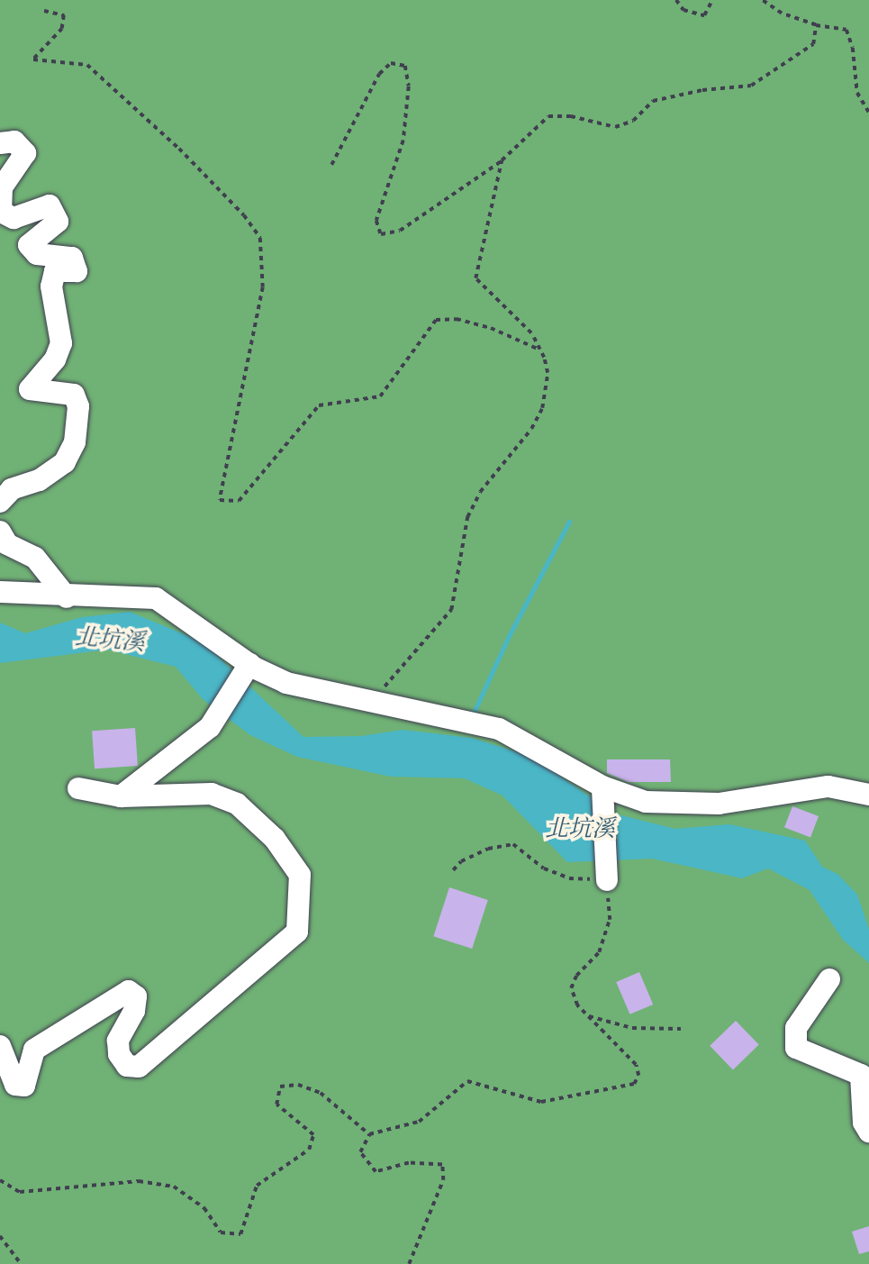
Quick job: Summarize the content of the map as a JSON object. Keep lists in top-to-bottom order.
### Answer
{
  "water": ["北坑溪"]
}
